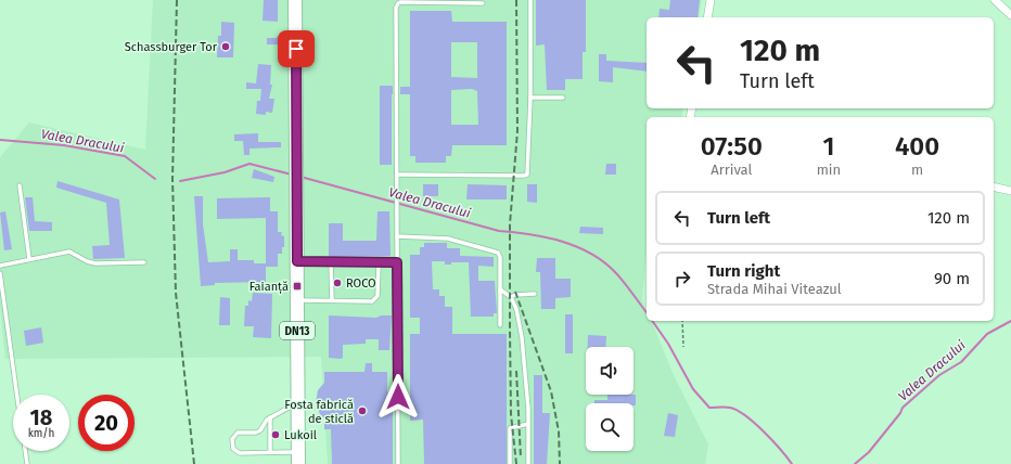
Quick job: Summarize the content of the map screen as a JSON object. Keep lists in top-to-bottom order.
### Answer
{
  "streets": {
    "highway": ["DN13"]
  },
  "water": ["Valea Dracului"],
  "places": {
    "other": [
      "Schassburger Tor",
      "ROCO",
      "Fosta fabrică de sticlă",
      "Lukoil"
    ],
    "transit": ["Faianță"]
  },
  "page": {
    "turn": ["120 m", "Turn left"],
    "eta": [
      "07:50",
      "Arrival",
      "1",
      "min",
      "400",
      "m"
    ],
    "list": [
      {
        "name": "Turn left",
        "value": "120 m"
      },
      {
        "name": "Turn right",
        "note": "Strada Mihai Viteazul",
        "value": "90 m"
      }
    ],
    "speed": "18 km/h",
    "limit": "20"
  }
}
